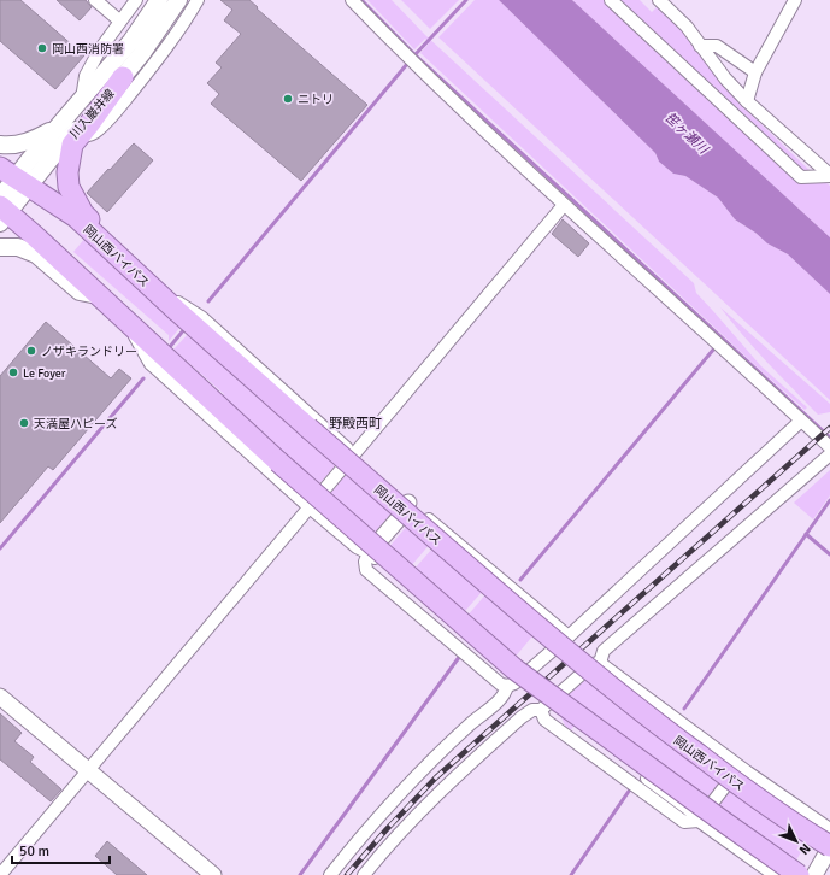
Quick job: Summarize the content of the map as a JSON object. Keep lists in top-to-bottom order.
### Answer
{
  "streets": {
    "highway": ["岡山西バイパス"],
    "main road": ["川入巌井線"]
  },
  "crossings": [
    ["川入巌井線", "岡山西バイパス"]
  ],
  "districts": ["野殿西町"],
  "water": ["笹ヶ瀬川"],
  "places": [
    "岡山西消防署",
    "ニトリ",
    "ノザキランドリー",
    "Le Foyer",
    "天満屋ハピーズ"
  ],
  "scale_bar": "50 m",
  "north": "bottom right"
}
